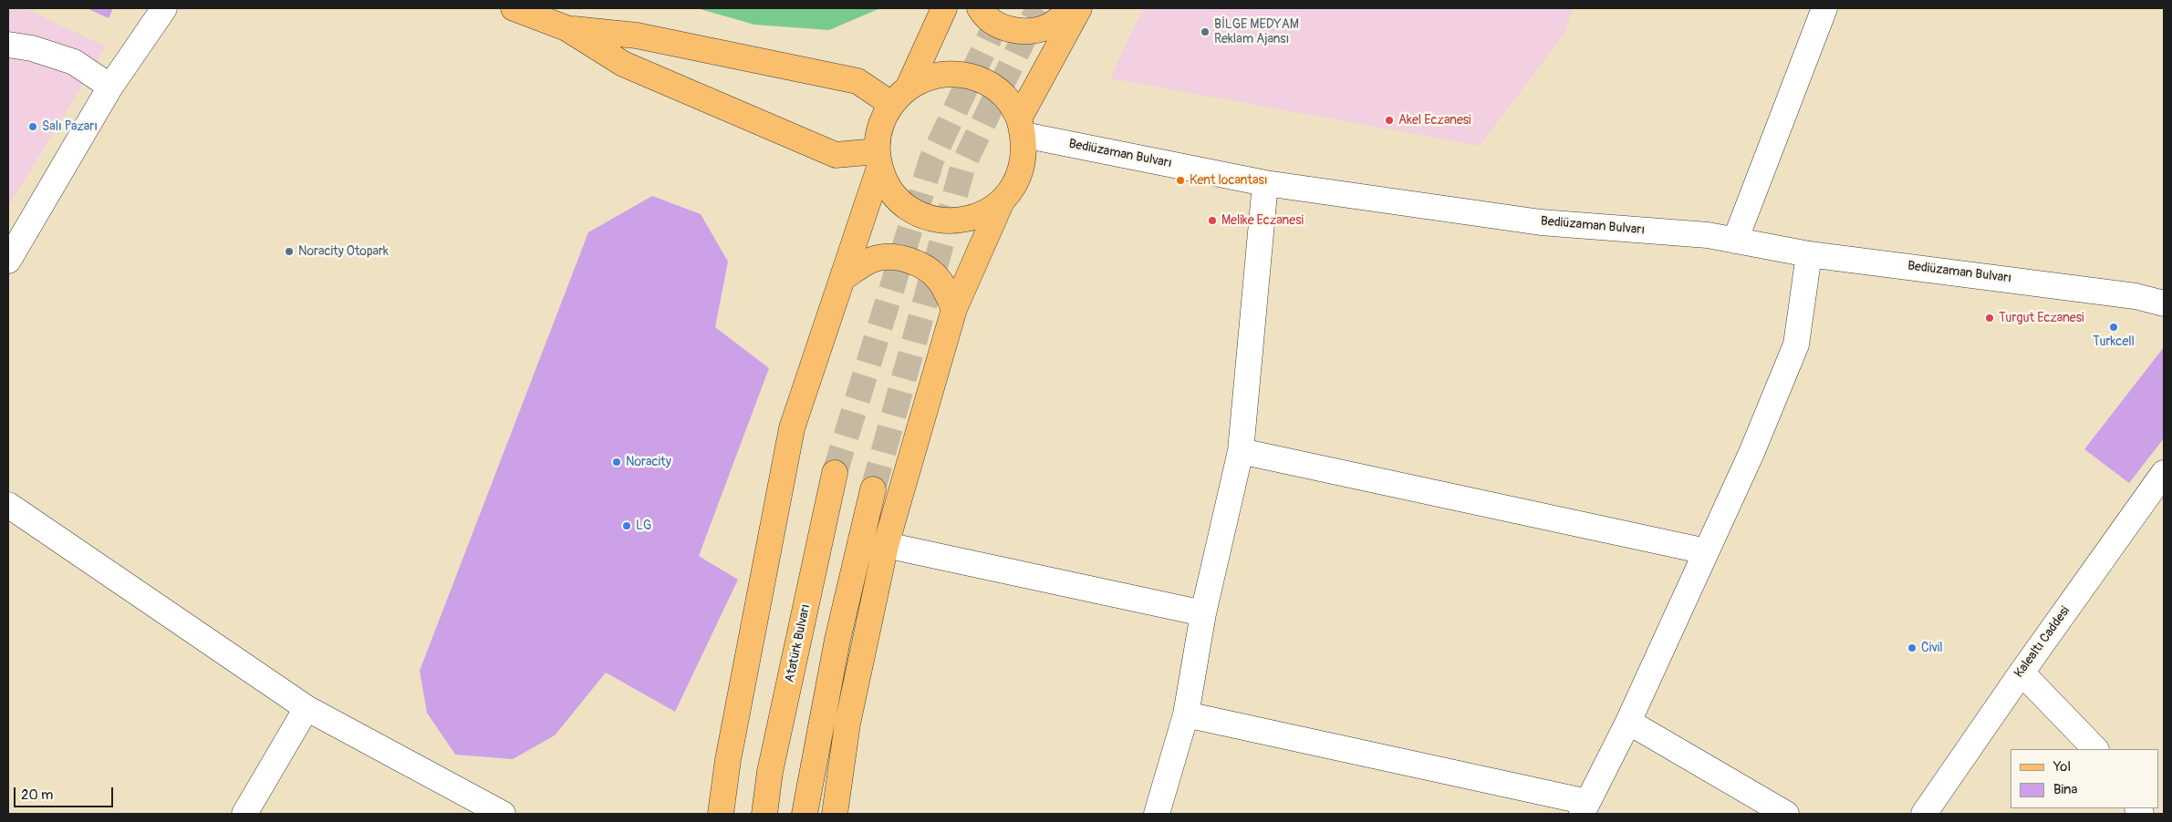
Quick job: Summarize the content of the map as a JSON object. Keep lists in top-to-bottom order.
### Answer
{
  "streets": {
    "main road": ["Atatürk Bulvarı"],
    "street": ["Bediüzaman Bulvarı", "Kalealtı Caddesi"]
  },
  "places": [
    "BİLGE MEDYAM Reklam Ajansı",
    "Akel Eczanesi",
    "Salı Pazarı",
    "Kent locantası",
    "Melike Eczanesi",
    "Noracity Otopark",
    "Turgut Eczanesi",
    "Turkcell",
    "Noracity",
    "LG",
    "Civil"
  ],
  "legend": ["Yol", "Bina"],
  "scale_bar": "20 m"
}
